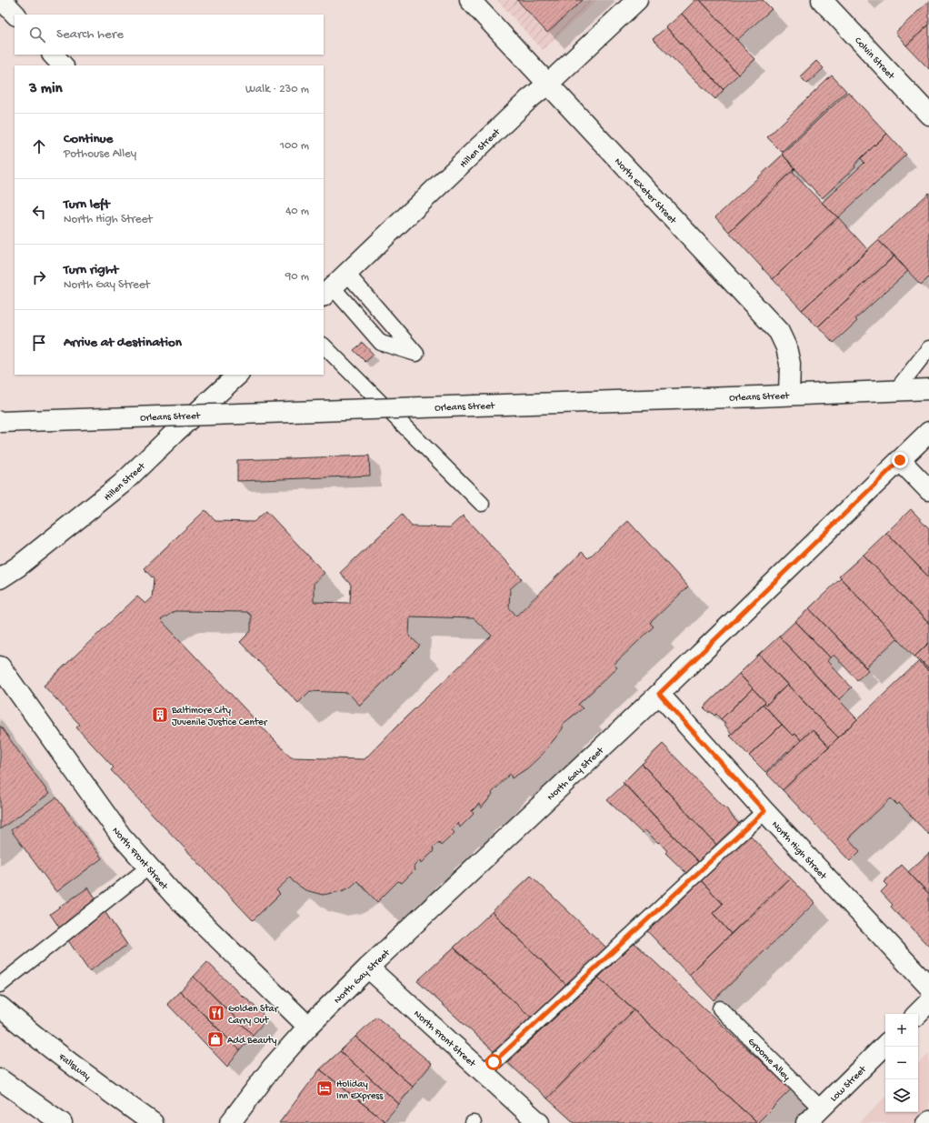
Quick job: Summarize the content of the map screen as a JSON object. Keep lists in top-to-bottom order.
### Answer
{
  "streets": {
    "main road": [
      "Colvin Street",
      "Hillen Street",
      "North Exeter Street",
      "Orleans Street",
      "North Gay Street",
      "North High Street",
      "North Front Street",
      "Fallsway",
      "Low Street"
    ],
    "lane": ["Groome Alley"]
  },
  "crossings": [
    ["Hillen Street", "North Exeter Street"],
    ["North Exeter Street", "Orleans Street"],
    ["North Gay Street", "North High Street"],
    ["North Gay Street", "North Front Street"],
    ["Groome Alley", "Low Street"]
  ],
  "places": {
    "building": ["Baltimore City Juvenile Justice Center"],
    "restaurant": ["Golden Star Carry Out"],
    "shop": ["Add Beauty"],
    "hotel": ["Holiday Inn Express"]
  },
  "page": {
    "search": "Search here",
    "heading": ["3 min", "Walk · 230 m"],
    "list": [
      ["Continue", "Pothouse Alley", "100 m"],
      ["Turn left", "North High Street", "40 m"],
      ["Turn right", "North Gay Street", "90 m"],
      "Arrive at destination"
    ],
    "map_buttons": ["+", "−"]
  }
}
